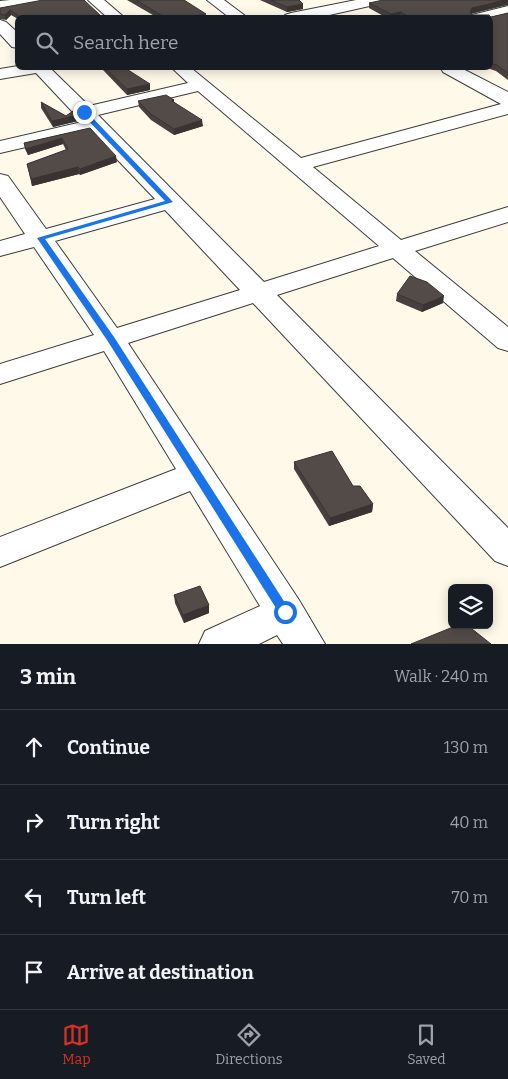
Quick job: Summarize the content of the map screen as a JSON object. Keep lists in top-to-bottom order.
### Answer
{
  "page": {
    "search": "Search here",
    "heading": ["3 min", "Walk · 240 m"],
    "list": [
      ["Continue", "130 m"],
      ["Turn right", "40 m"],
      ["Turn left", "70 m"],
      "Arrive at destination"
    ],
    "nav": ["Map", "Directions", "Saved"]
  }
}
